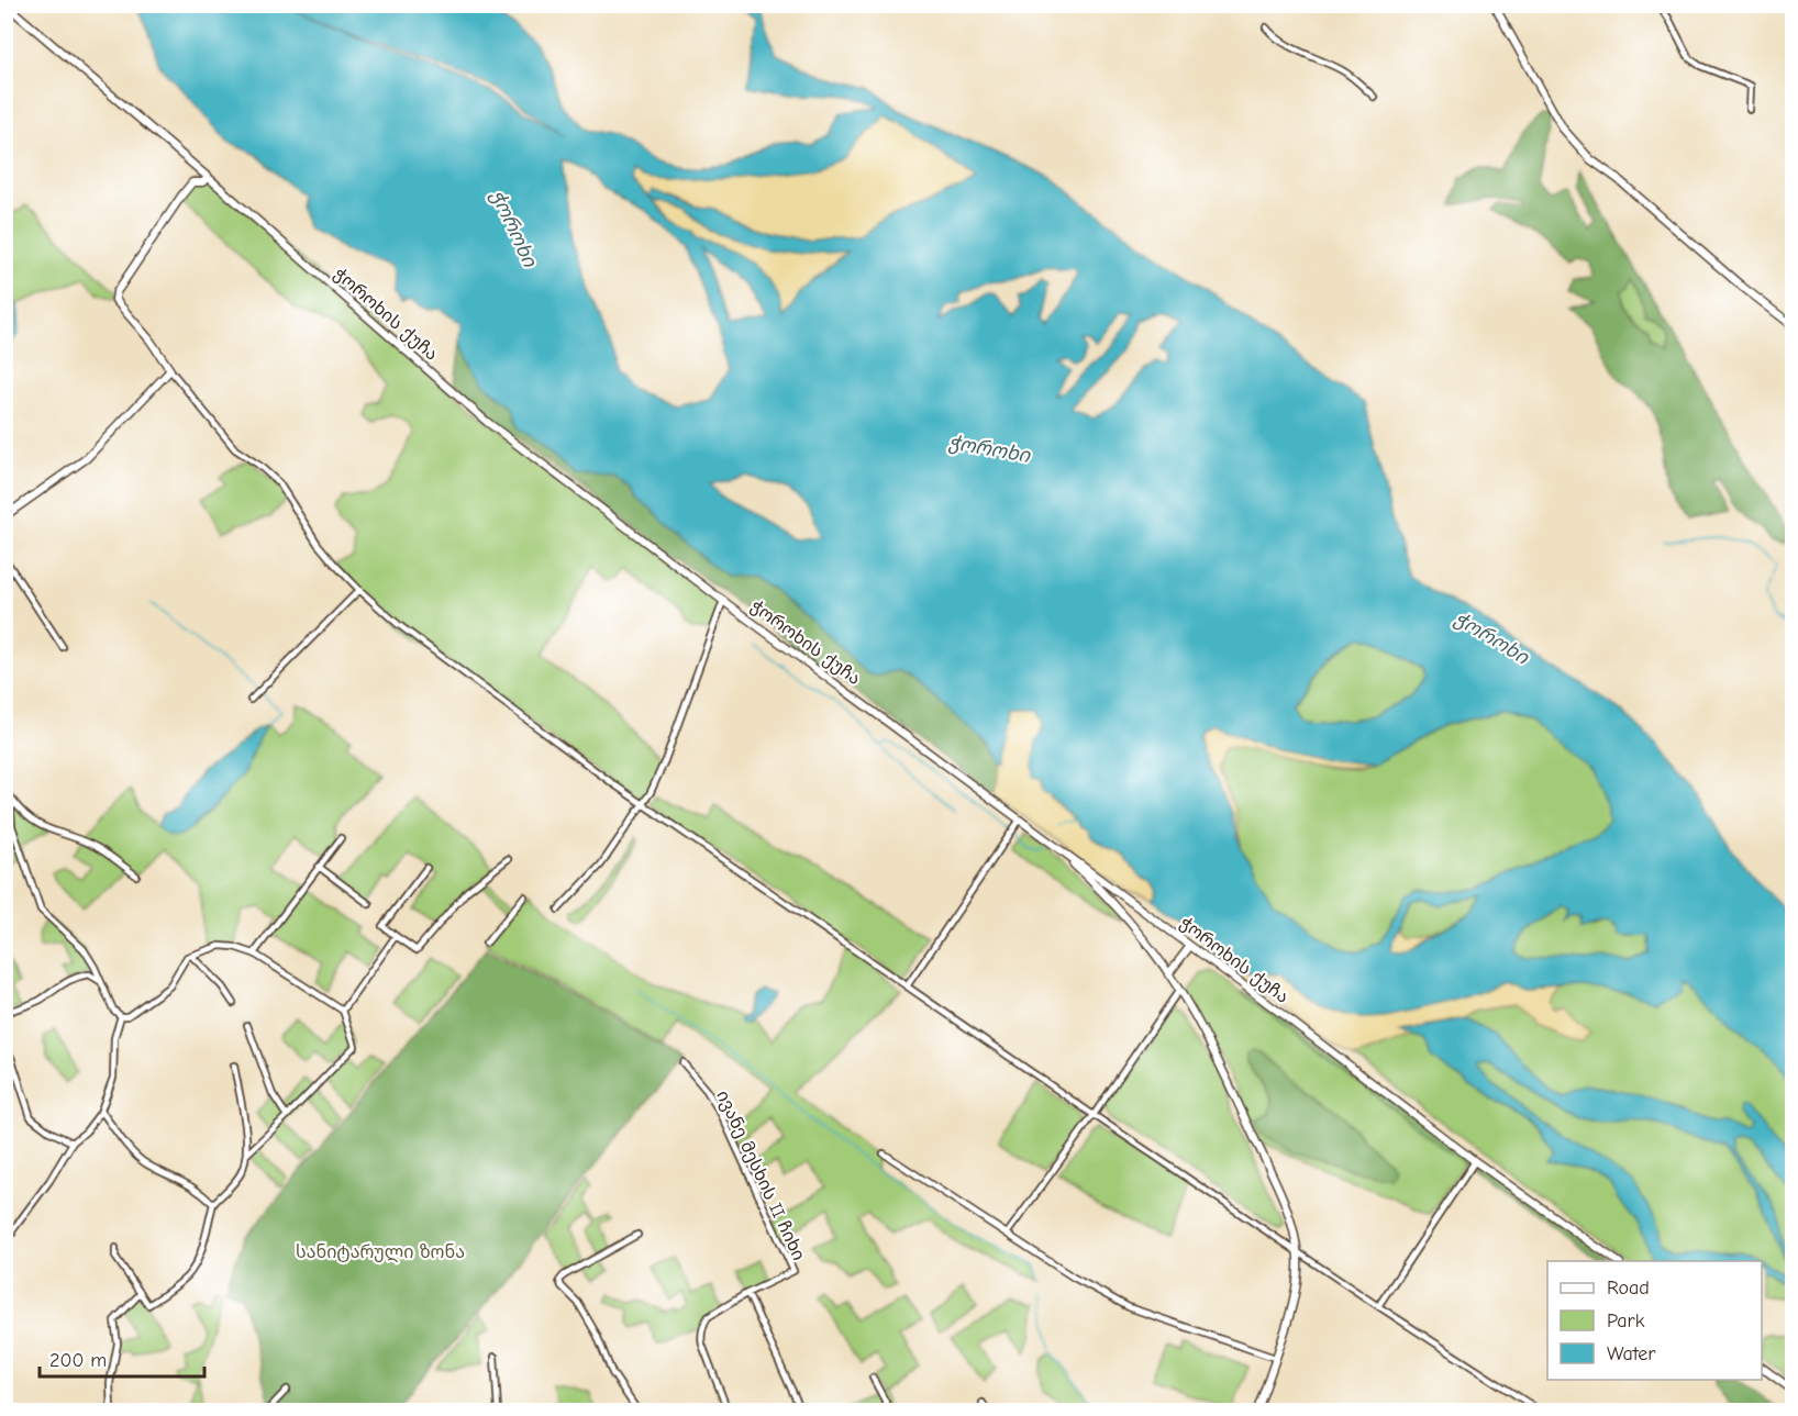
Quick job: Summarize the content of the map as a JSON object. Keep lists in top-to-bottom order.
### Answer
{
  "streets": {
    "street": ["ჭოროხის ქუჩა", "ივანე მესხის II ჩიხი"]
  },
  "water": ["ჭოროხი"],
  "parks": ["სანიტარული ზონა"],
  "legend": ["Road", "Park", "Water"],
  "scale_bar": "200 m"
}
